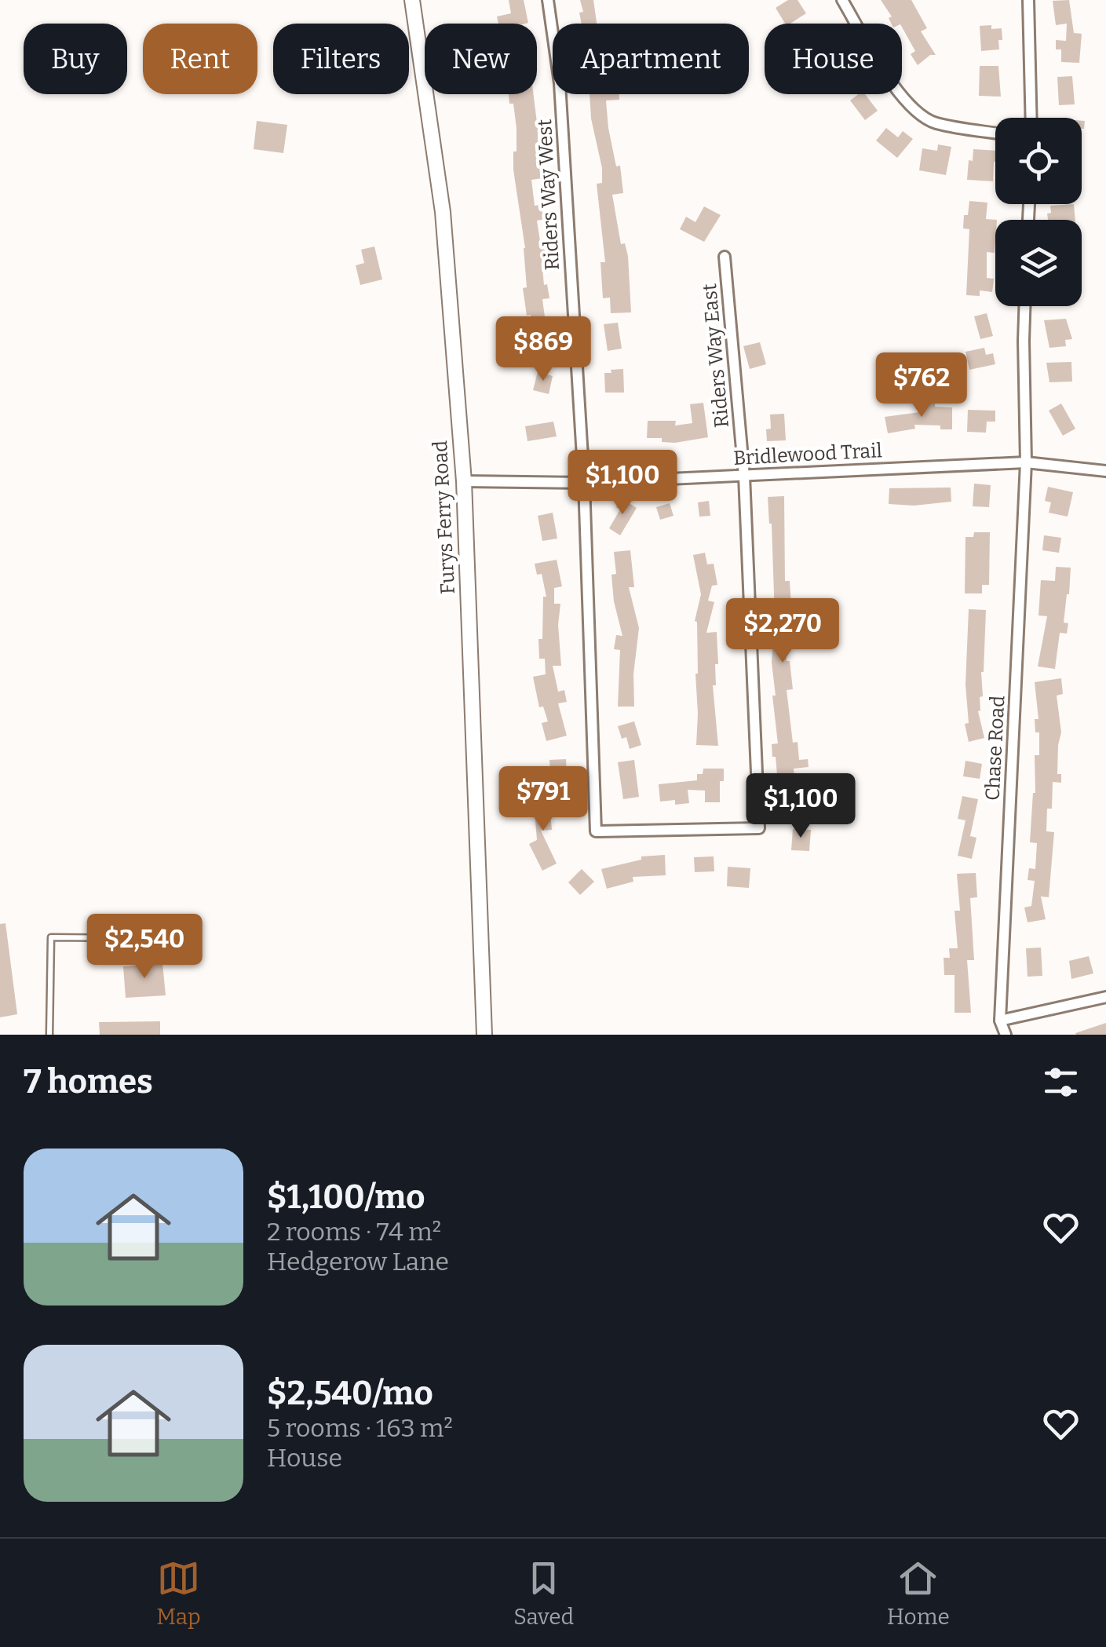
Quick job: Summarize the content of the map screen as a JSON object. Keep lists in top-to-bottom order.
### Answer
{
  "streets": {
    "main road": ["Furys Ferry Road"],
    "street": [
      "Riders Way West",
      "Riders Way East",
      "Bridlewood Trail",
      "Chase Road"
    ]
  },
  "crossings": [
    ["Riders Way West", "Riders Way East"],
    ["Riders Way West", "Bridlewood Trail"],
    ["Riders Way East", "Bridlewood Trail"],
    ["Bridlewood Trail", "Furys Ferry Road"],
    ["Bridlewood Trail", "Chase Road"]
  ],
  "page": {
    "chip": [
      "Buy",
      "Rent",
      "Filters",
      "New",
      "Apartment",
      "House"
    ],
    "price": [
      "$869",
      "$762",
      "$1,100",
      "$2,270",
      "$791",
      "$1,100",
      "$2,540"
    ],
    "heading": "7 homes",
    "list": [
      {
        "name": "$1,100/mo",
        "note": "2 rooms · 74 m² · Hedgerow Lane"
      },
      {
        "name": "$2,540/mo",
        "note": "5 rooms · 163 m² · House"
      }
    ],
    "tabs": ["Map", "Saved", "Home"]
  }
}
